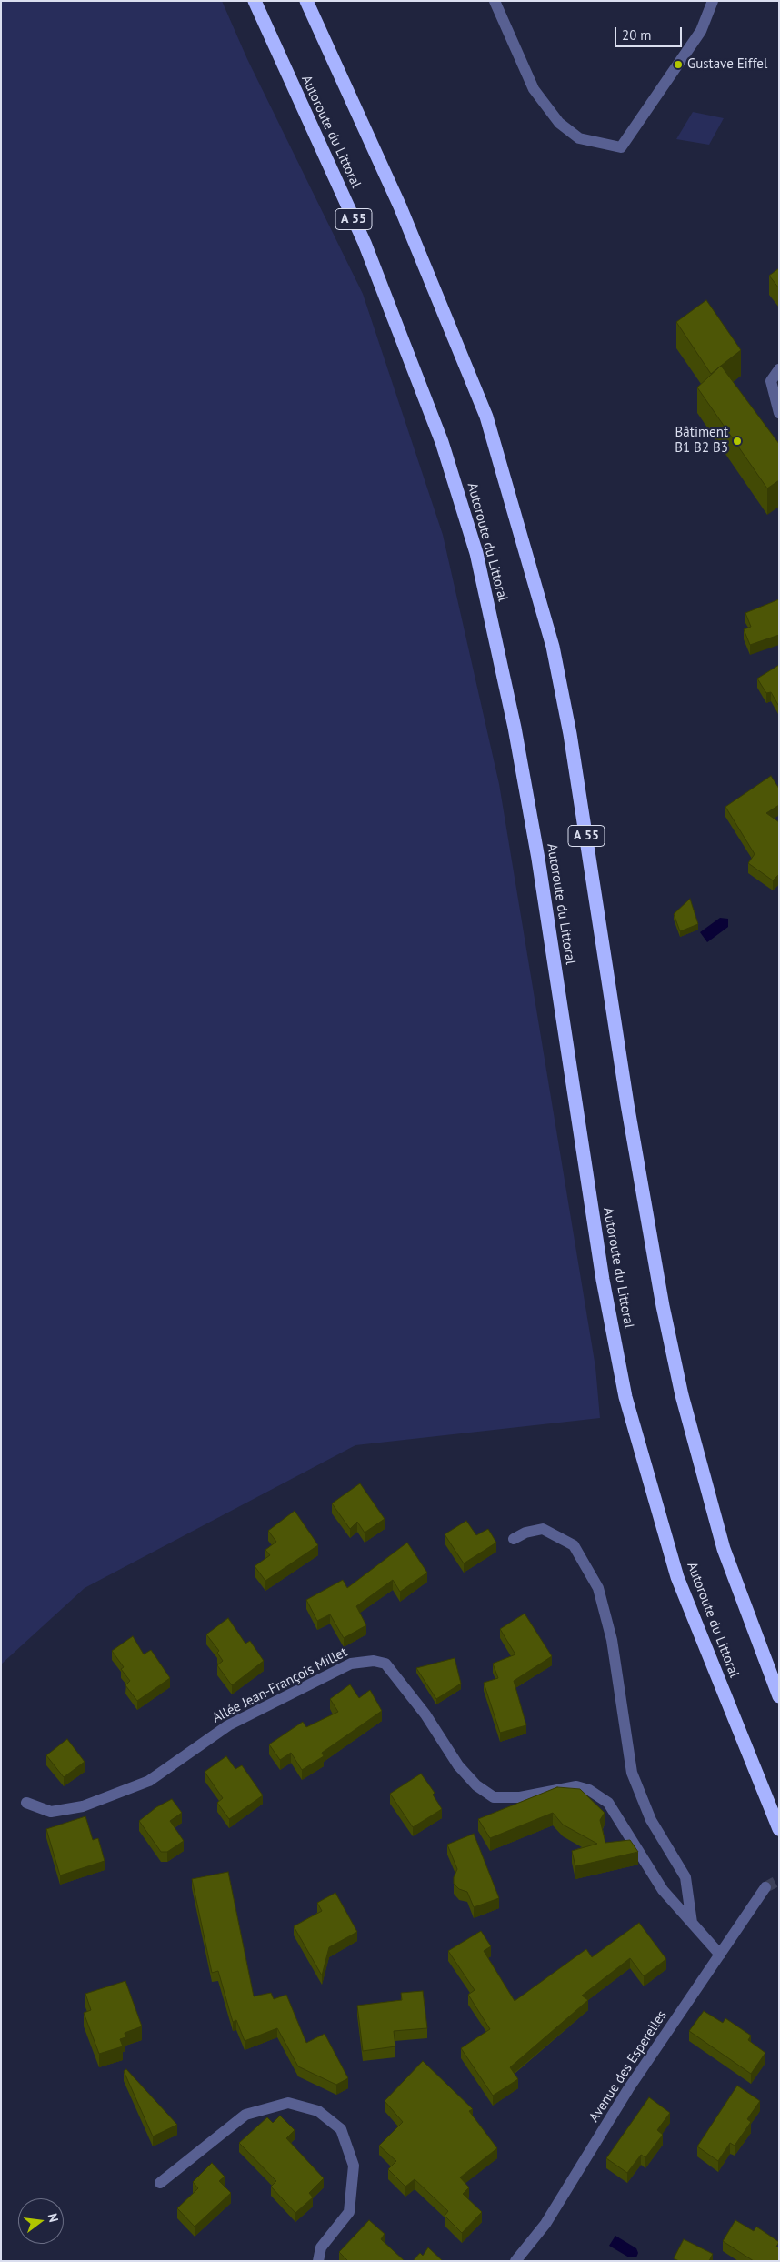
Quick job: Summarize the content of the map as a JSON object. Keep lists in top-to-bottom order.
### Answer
{
  "streets": {
    "highway": ["Autoroute du Littoral", "A 55"],
    "street": ["Allée Jean-François Millet", "Avenue des Esperelles"]
  },
  "crossings": [
    ["Allée Jean-François Millet", "Avenue des Esperelles"]
  ],
  "places": ["Gustave Eiffel", "Bâtiment B1 B2 B3"],
  "scale_bar": "20 m",
  "north": "right"
}
